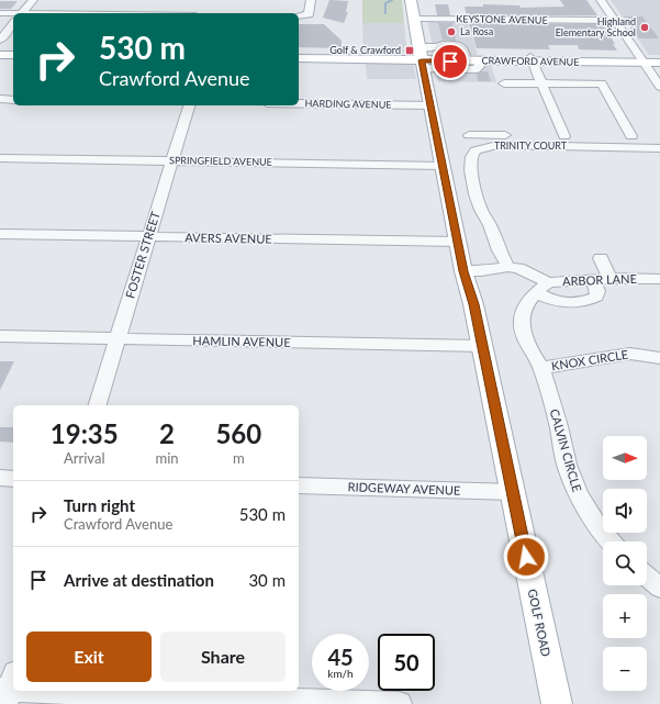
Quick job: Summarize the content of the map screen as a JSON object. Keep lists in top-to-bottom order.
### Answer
{
  "streets": {
    "main road": ["CRAWFORD AVENUE", "GOLF ROAD"],
    "street": [
      "KEYSTONE AVENUE",
      "HARDING AVENUE",
      "TRINITY COURT",
      "SPRINGFIELD AVENUE",
      "AVERS AVENUE",
      "FOSTER STREET",
      "ARBOR LANE",
      "HAMLIN AVENUE",
      "KNOX CIRCLE",
      "CALVIN CIRCLE",
      "RIDGEWAY AVENUE"
    ]
  },
  "crossings": [
    ["KEYSTONE AVENUE", "GOLF ROAD"],
    ["CRAWFORD AVENUE", "GOLF ROAD"],
    ["HARDING AVENUE", "GOLF ROAD"],
    ["TRINITY COURT", "ARBOR LANE"],
    ["SPRINGFIELD AVENUE", "FOSTER STREET"],
    ["SPRINGFIELD AVENUE", "GOLF ROAD"],
    ["AVERS AVENUE", "FOSTER STREET"],
    ["AVERS AVENUE", "GOLF ROAD"],
    ["FOSTER STREET", "HAMLIN AVENUE"],
    ["ARBOR LANE", "KNOX CIRCLE"],
    ["ARBOR LANE", "GOLF ROAD"],
    ["HAMLIN AVENUE", "GOLF ROAD"],
    ["KNOX CIRCLE", "CALVIN CIRCLE"],
    ["RIDGEWAY AVENUE", "GOLF ROAD"]
  ],
  "places": {
    "other": ["Highland Elementary School", "La Rosa"],
    "transit": ["Golf & Crawford"]
  },
  "north": "right",
  "page": {
    "turn": ["530 m", "Crawford Avenue"],
    "eta": [
      "19:35",
      "Arrival",
      "2",
      "min",
      "560",
      "m"
    ],
    "map_buttons": ["+", "−"],
    "list": [
      {
        "name": "Turn right",
        "note": "Crawford Avenue",
        "value": "530 m"
      },
      {
        "name": "Arrive at destination",
        "value": "30 m"
      }
    ],
    "buttons": ["Exit", "Share"],
    "speed": "45 km/h",
    "limit": "50"
  }
}
